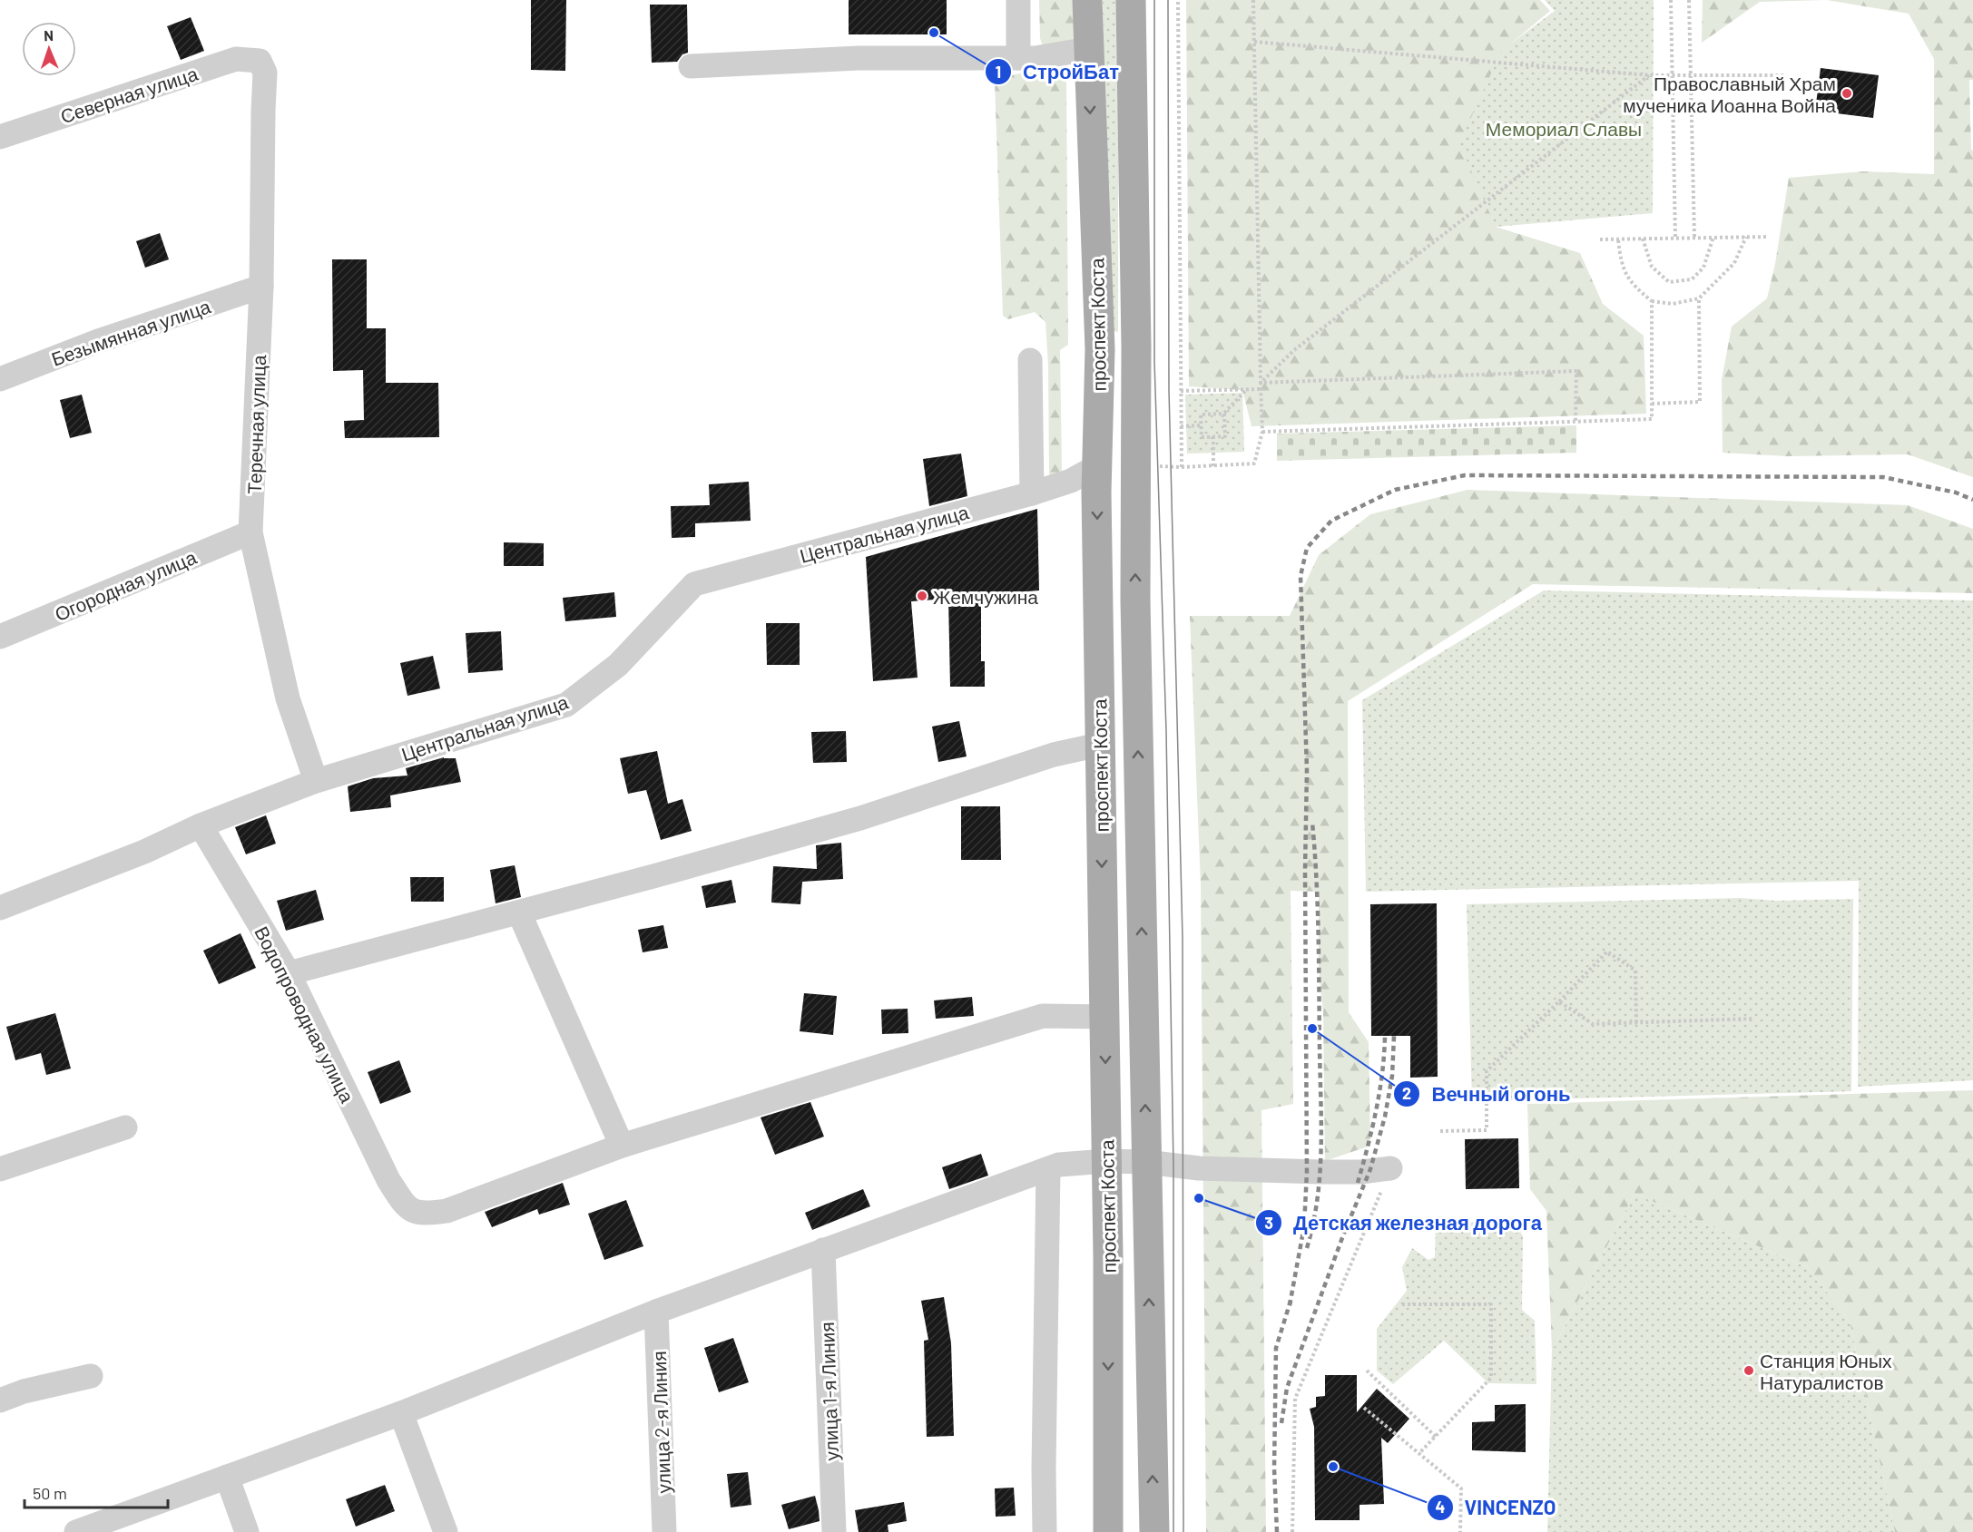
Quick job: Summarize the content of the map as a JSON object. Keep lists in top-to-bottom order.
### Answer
{
  "streets": {
    "main road": ["проспект Коста"],
    "street": [
      "Северная улица",
      "Безымянная улица",
      "Теречная улица",
      "Центральная улица",
      "Огородная улица",
      "Водопроводная улица",
      "улица 1-я Линия",
      "улица 2-я Линия"
    ]
  },
  "crossings": [
    ["Северная улица", "Теречная улица"],
    ["проспект Коста", "Центральная улица"],
    ["Безымянная улица", "Теречная улица"],
    ["Теречная улица", "Центральная улица"],
    ["Теречная улица", "Огородная улица"],
    ["Центральная улица", "Водопроводная улица"]
  ],
  "parks": ["Мемориал Славы"],
  "places": [
    "СтройБат",
    "Православный Храм мученика Иоанна Война",
    "Жемчужина",
    "Вечный огонь",
    "Детская железная дорога",
    "Станция Юных Натуралистов",
    "VINCENZO"
  ],
  "scale_bar": "50 m",
  "north": "top"
}
